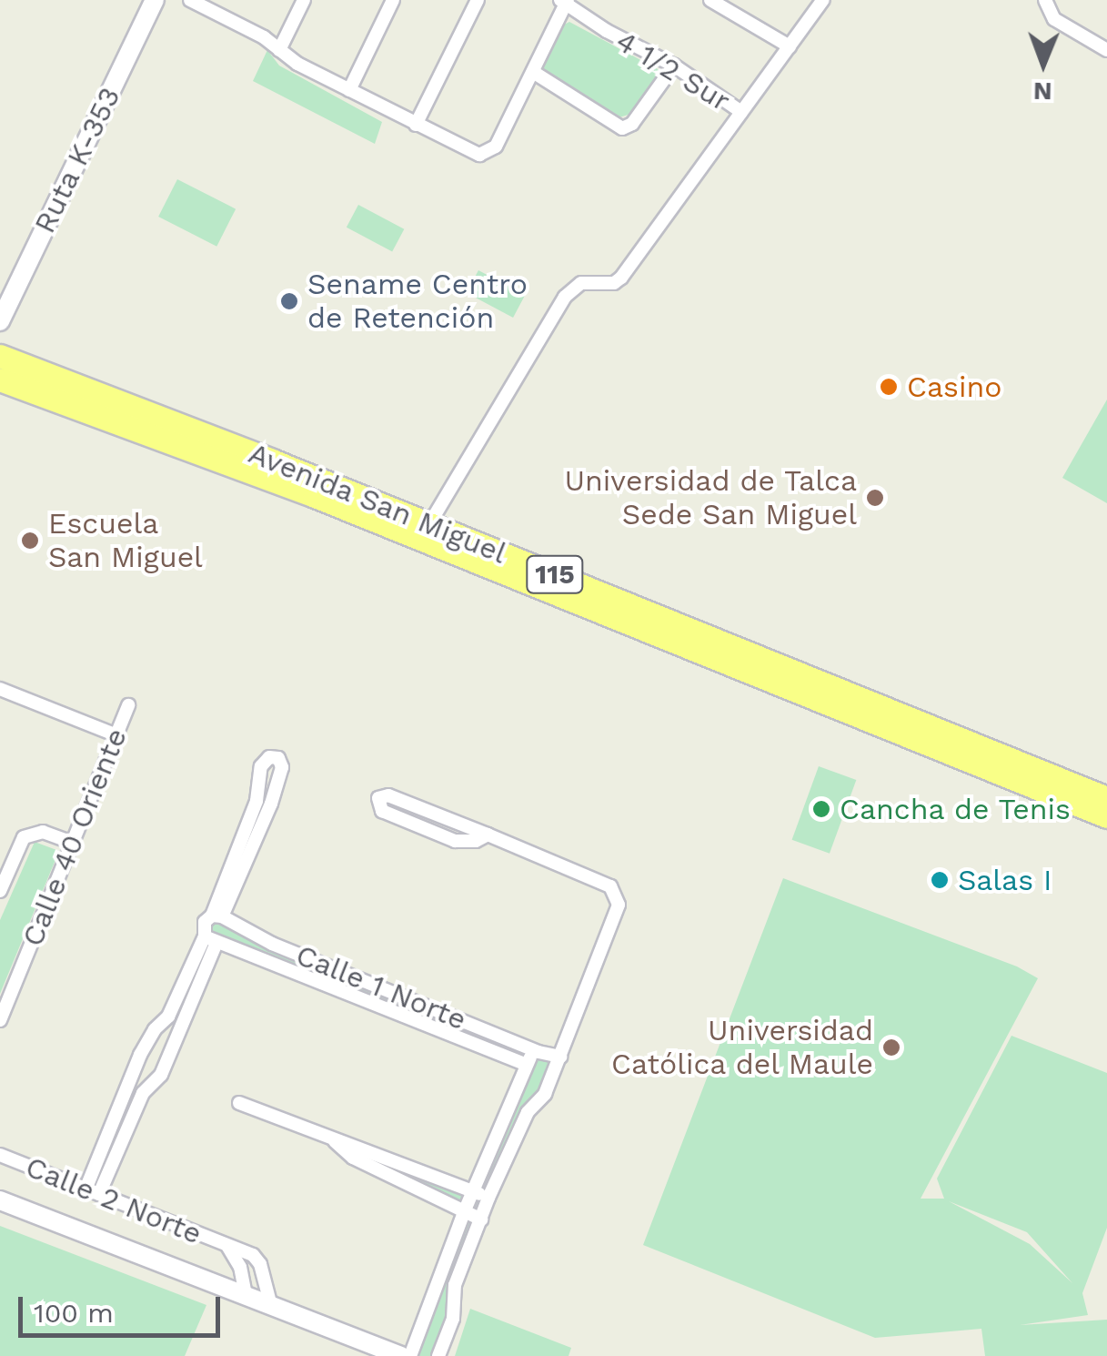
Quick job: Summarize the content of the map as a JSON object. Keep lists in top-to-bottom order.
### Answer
{
  "streets": {
    "highway": ["Avenida San Miguel", "115"],
    "main road": ["Ruta K-353", "Calle 2 Norte"],
    "street": ["4 1/2 Sur", "Calle 40 Oriente", "Calle 1 Norte"]
  },
  "places": [
    "Sename Centro de Retención",
    "Casino",
    "Universidad de Talca Sede San Miguel",
    "Escuela San Miguel",
    "Cancha de Tenis",
    "Salas I",
    "Universidad Católica del Maule"
  ],
  "scale_bar": "100 m",
  "north": "bottom"
}
